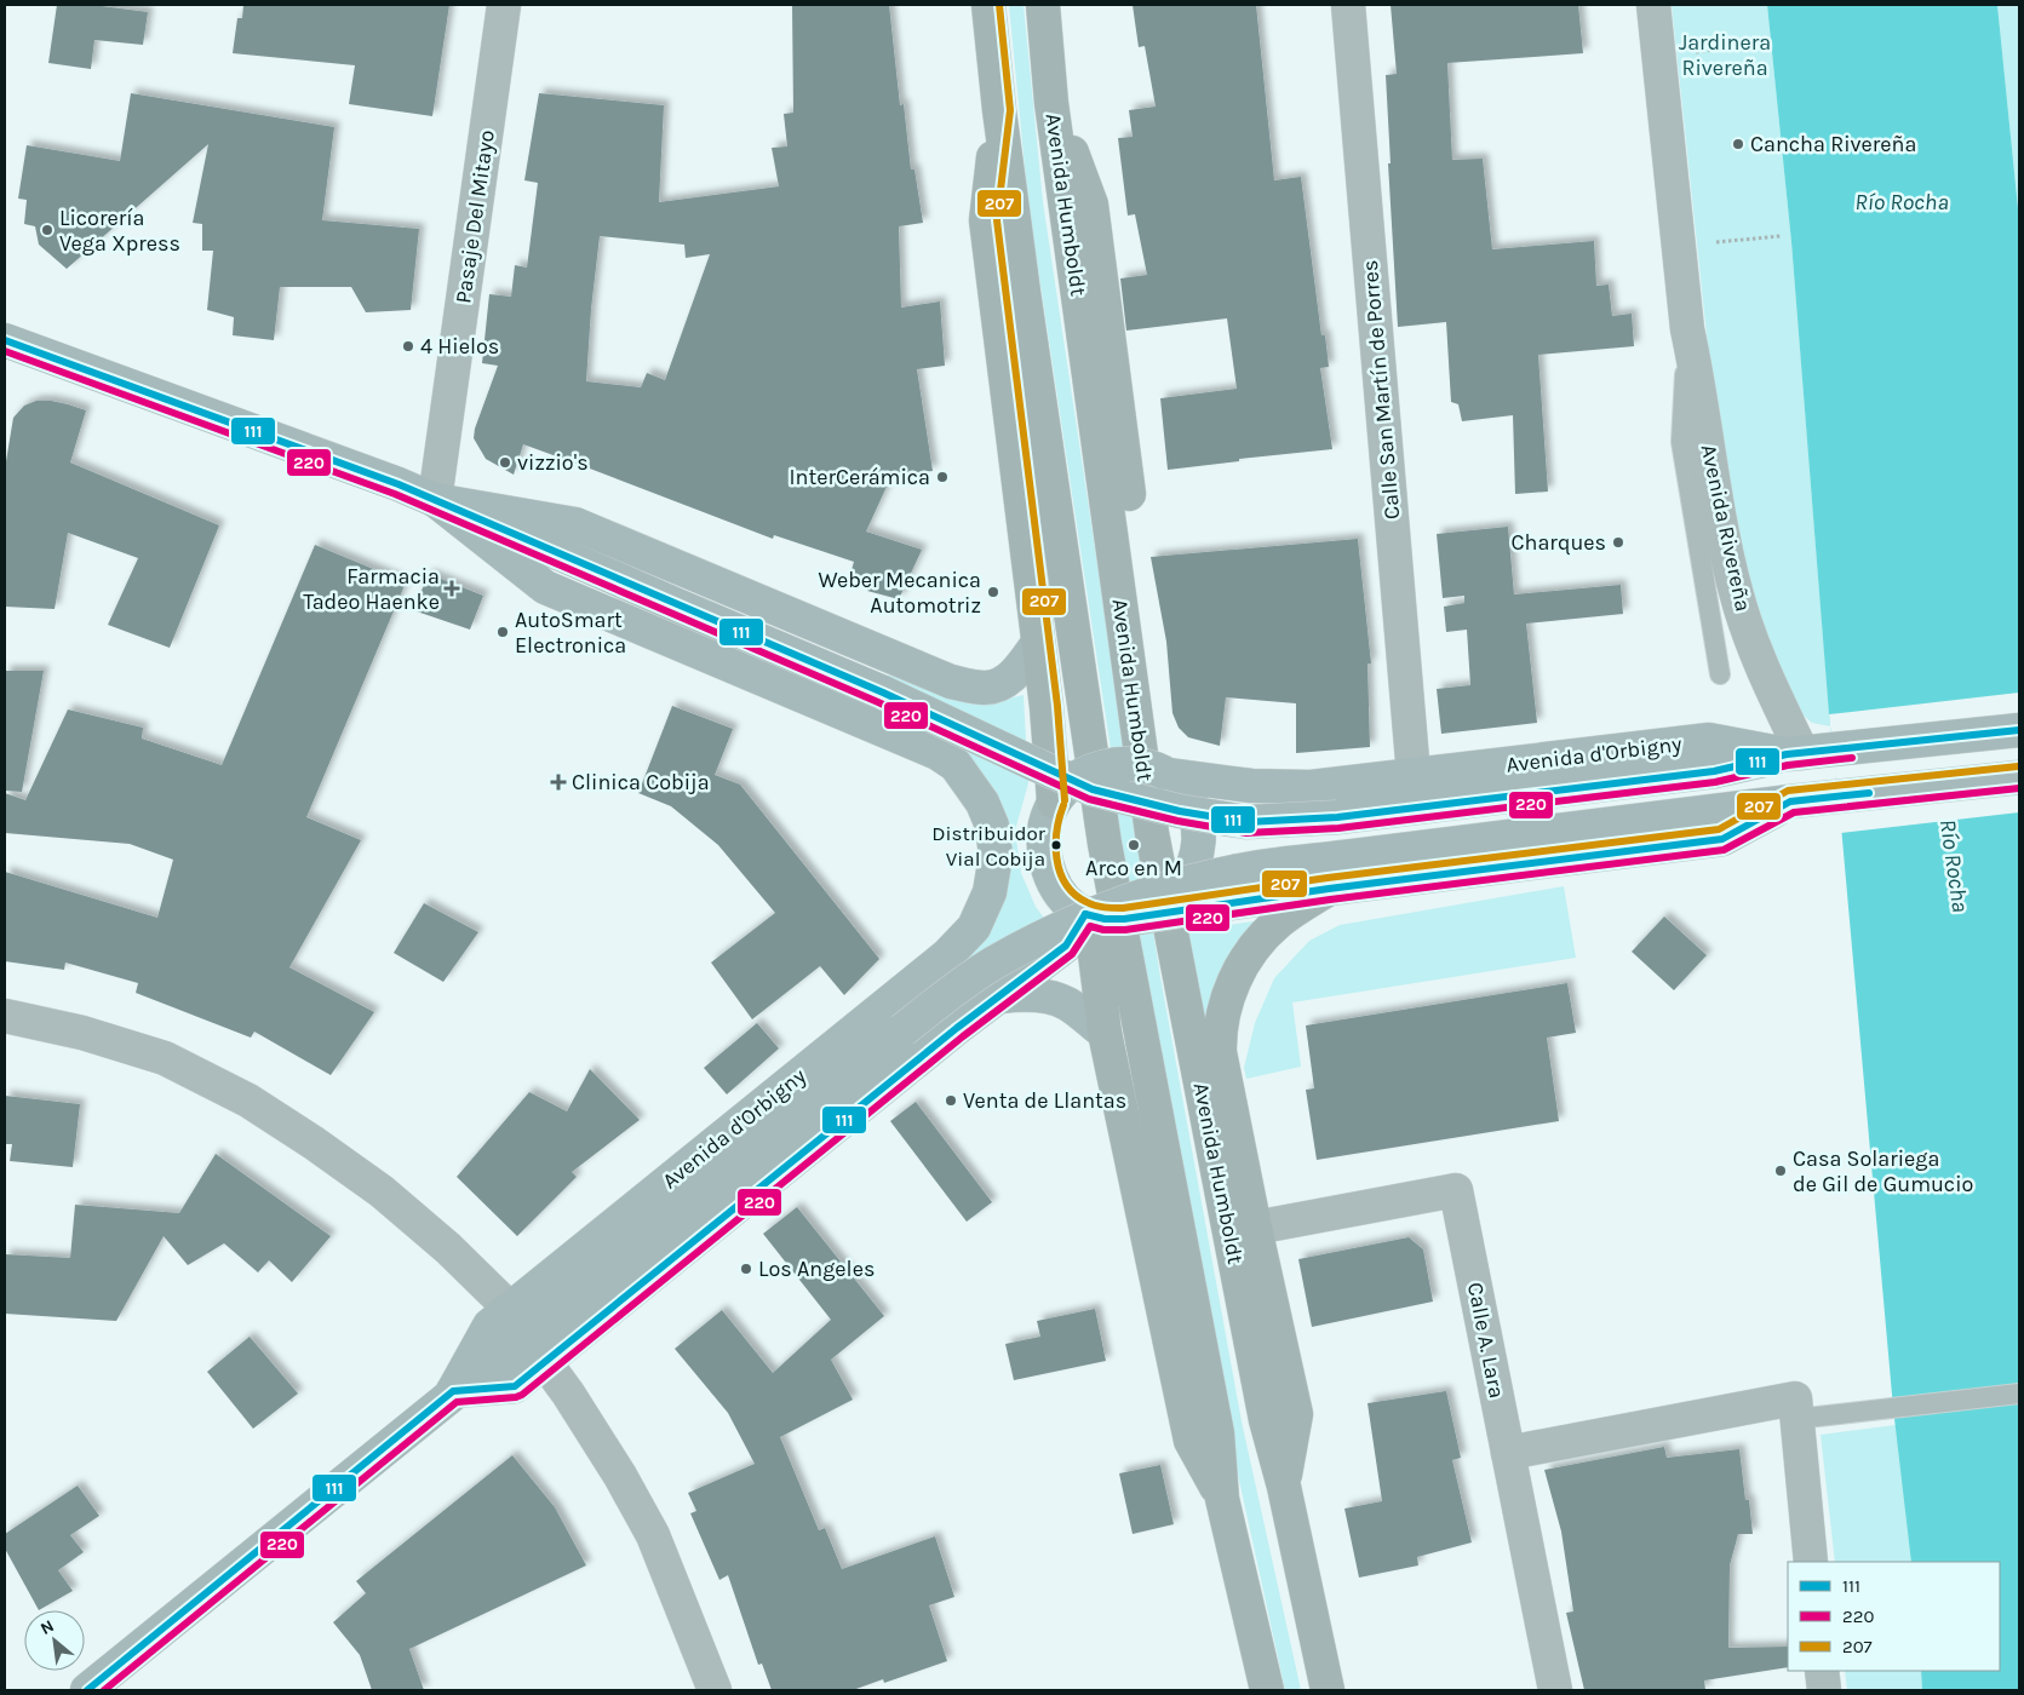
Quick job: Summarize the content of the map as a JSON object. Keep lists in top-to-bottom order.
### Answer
{
  "streets": {
    "main road": ["Avenida Humboldt", "Avenida d'Orbigny"],
    "street": [
      "Pasaje Del Mitayo",
      "Calle San Martín de Porres",
      "Avenida Rivereña",
      "Calle A. Lara"
    ]
  },
  "crossings": [
    ["Pasaje Del Mitayo", "Avenida d'Orbigny"],
    ["Calle San Martín de Porres", "Avenida d'Orbigny"],
    ["Avenida Rivereña", "Avenida d'Orbigny"]
  ],
  "water": ["Río Rocha"],
  "parks": ["Jardinera Rivereña"],
  "places": {
    "other": [
      "Cancha Rivereña",
      "Licorería Vega Xpress",
      "4 Hielos",
      "vizzio's",
      "InterCerámica",
      "Charques",
      "Weber Mecanica Automotriz",
      "AutoSmart Electronica",
      "Distribuidor Vial Cobija",
      "Arco en M",
      "Venta de Llantas",
      "Casa Solariega de Gil de Gumucio",
      "Los Angeles"
    ],
    "health": ["Farmacia Tadeo Haenke", "Clinica Cobija"]
  },
  "lines": ["transit line 207", "transit line 111", "transit line 220"],
  "legend": ["111", "220", "207"],
  "north": "top left"
}
